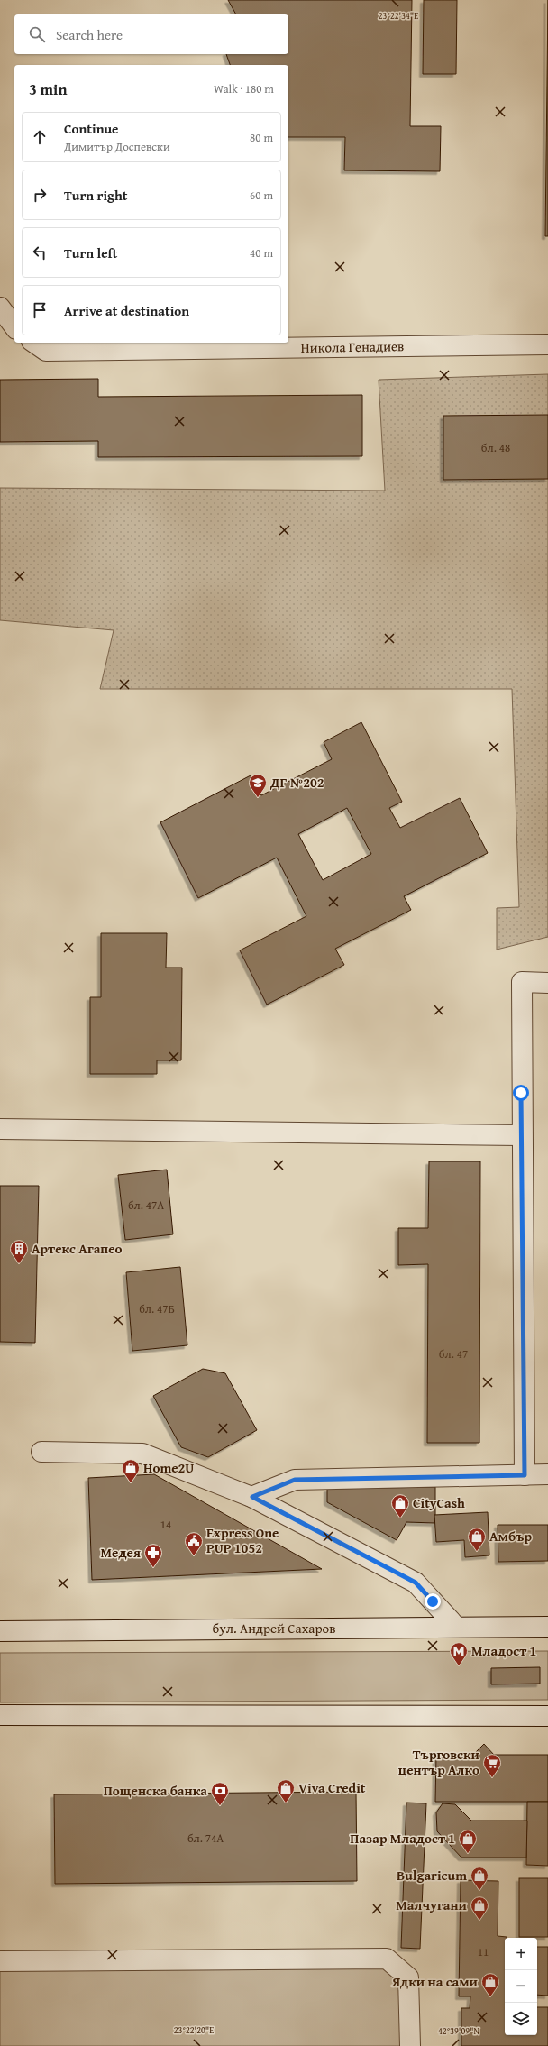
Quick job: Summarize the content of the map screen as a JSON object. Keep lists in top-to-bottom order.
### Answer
{
  "streets": {
    "street": ["Никола Генадиев", "бул. Андрей Сахаров"]
  },
  "places": {
    "school or university": ["ДГ №202"],
    "building": ["Артекс Агапео"],
    "shop": [
      "Home2U",
      "CityCash",
      "Амбър",
      "Viva Credit",
      "Пазар Младост 1",
      "Bulgaricum",
      "Малчугани",
      "Ядки на сами"
    ],
    "public building": ["Express One PUP 1052"],
    "pharmacy": ["Медея"],
    "metro station": ["Младост 1"],
    "supermarket": ["Търговски център Алко"],
    "bank": ["Пощенска банка"]
  },
  "house_numbers": [
    "бл. 48",
    "бл. 47А",
    "бл. 47Б",
    "бл. 47",
    "14",
    "бл. 74А",
    "11"
  ],
  "page": {
    "search": "Search here",
    "heading": ["3 min", "Walk · 180 m"],
    "list": [
      ["Continue", "Димитър Доспевски", "80 m"],
      ["Turn right", "60 m"],
      ["Turn left", "40 m"],
      "Arrive at destination"
    ],
    "map_buttons": ["+", "−"]
  },
  "coordinates": ["23°22'34\"E", "23°22'20\"E", "42°39'09\"N"]
}
